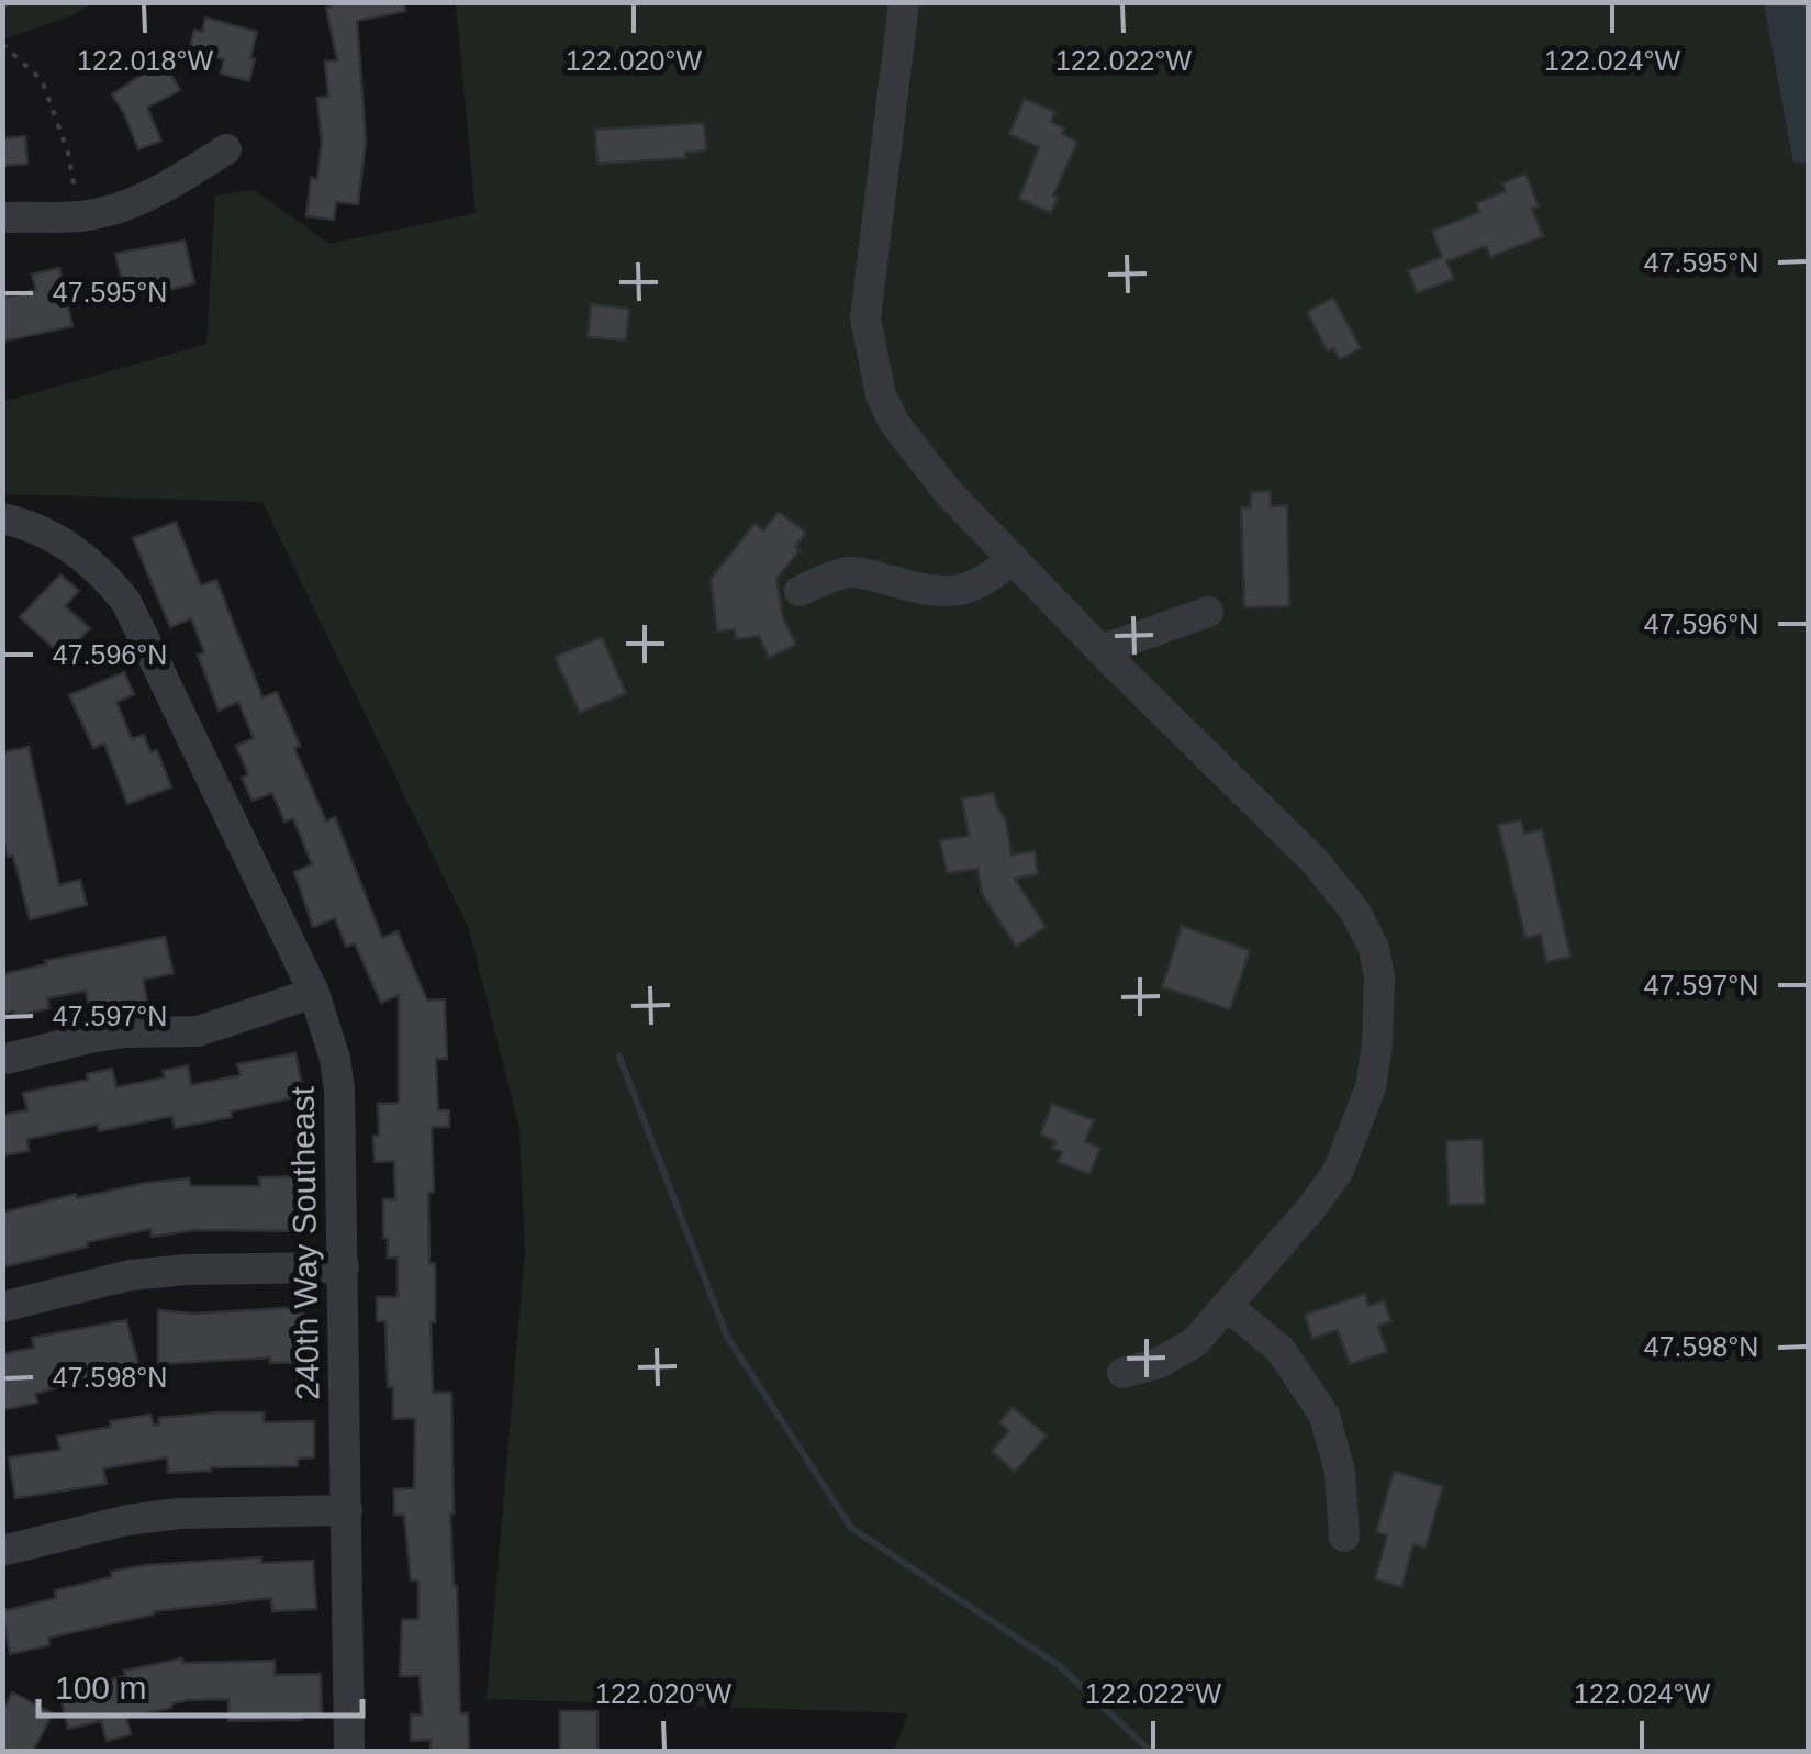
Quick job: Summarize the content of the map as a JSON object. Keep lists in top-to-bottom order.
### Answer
{
  "streets": {
    "street": ["240th Way Southeast"]
  },
  "scale_bar": "100 m",
  "coordinates": [
    "122.018°W",
    "122.020°W",
    "122.022°W",
    "122.024°W",
    "47.595°N",
    "47.596°N",
    "47.597°N",
    "47.598°N"
  ]
}
